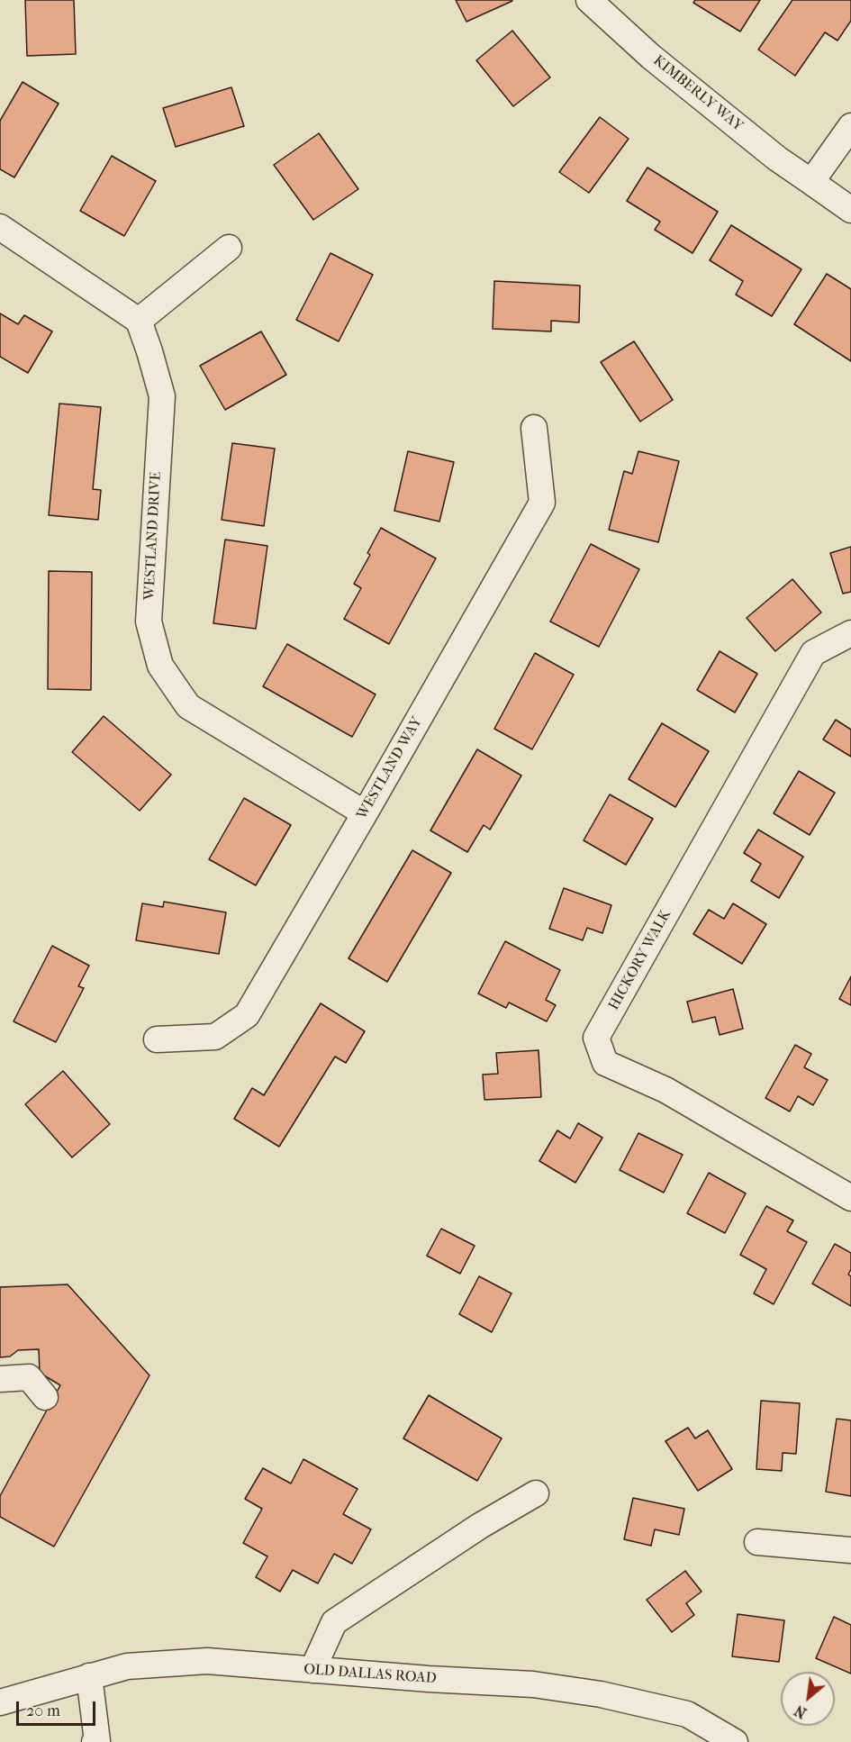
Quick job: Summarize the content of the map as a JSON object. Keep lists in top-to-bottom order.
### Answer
{
  "streets": {
    "street": [
      "KIMBERLY WAY",
      "WESTLAND DRIVE",
      "WESTLAND WAY",
      "HICKORY WALK",
      "OLD DALLAS ROAD"
    ]
  },
  "crossings": [
    ["WESTLAND DRIVE", "WESTLAND WAY"]
  ],
  "scale_bar": "20 m",
  "north": "bottom left"
}
